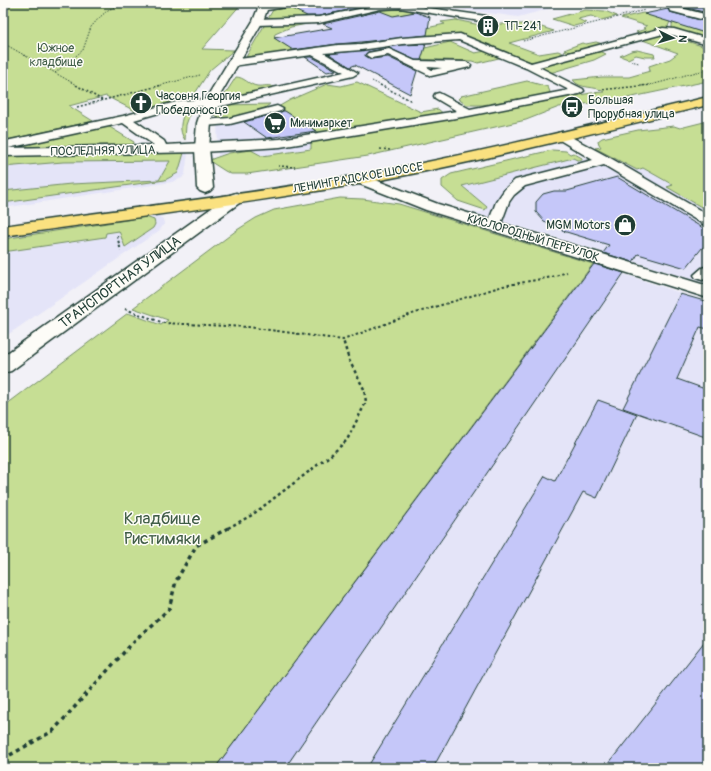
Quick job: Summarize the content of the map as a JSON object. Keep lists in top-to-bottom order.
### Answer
{
  "streets": {
    "main road": ["ЛЕНИНГРАДСКОЕ ШОССЕ"],
    "street": ["КИСЛОРОДНЫЙ ПЕРЕУЛОК", "ТРАНСПОРТНАЯ УЛИЦА"],
    "lane": ["ПОСЛЕДНЯЯ УЛИЦА"]
  },
  "crossings": [
    ["ЛЕНИНГРАДСКОЕ ШОССЕ", "КИСЛОРОДНЫЙ ПЕРЕУЛОК"],
    ["ЛЕНИНГРАДСКОЕ ШОССЕ", "ТРАНСПОРТНАЯ УЛИЦА"]
  ],
  "parks": ["Южное кладбище", "Кладбище Ристимяки"],
  "places": {
    "building": ["ТП-241"],
    "church": ["Часовня Георгия Победоносца"],
    "bus stop": ["Большая Прорубная улица"],
    "supermarket": ["Минимаркет"],
    "shop": ["MGM Motors"]
  },
  "north": "right"
}
